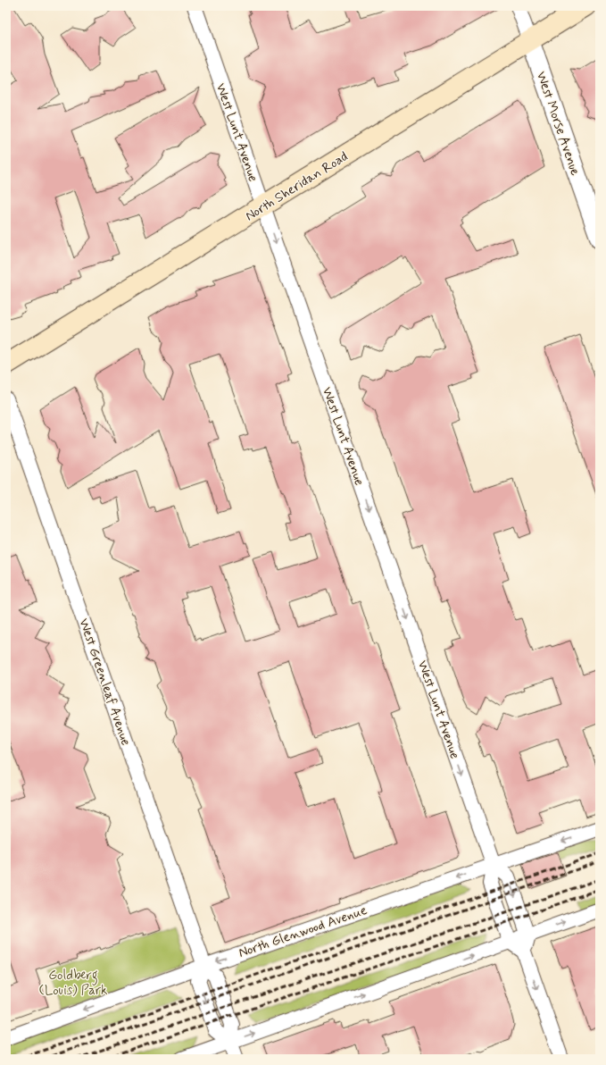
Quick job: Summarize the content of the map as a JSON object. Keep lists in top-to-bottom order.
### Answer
{
  "streets": {
    "main road": ["North Sheridan Road"],
    "street": [
      "West Morse Avenue",
      "West Lunt Avenue",
      "West Greenleaf Avenue",
      "North Glenwood Avenue"
    ]
  },
  "crossings": [
    ["West Morse Avenue", "North Sheridan Road"],
    ["West Lunt Avenue", "North Sheridan Road"],
    ["West Lunt Avenue", "North Glenwood Avenue"],
    ["West Greenleaf Avenue", "North Glenwood Avenue"]
  ],
  "one_way": ["West Lunt Avenue"],
  "parks": ["Goldberg (Louis) Park"]
}
